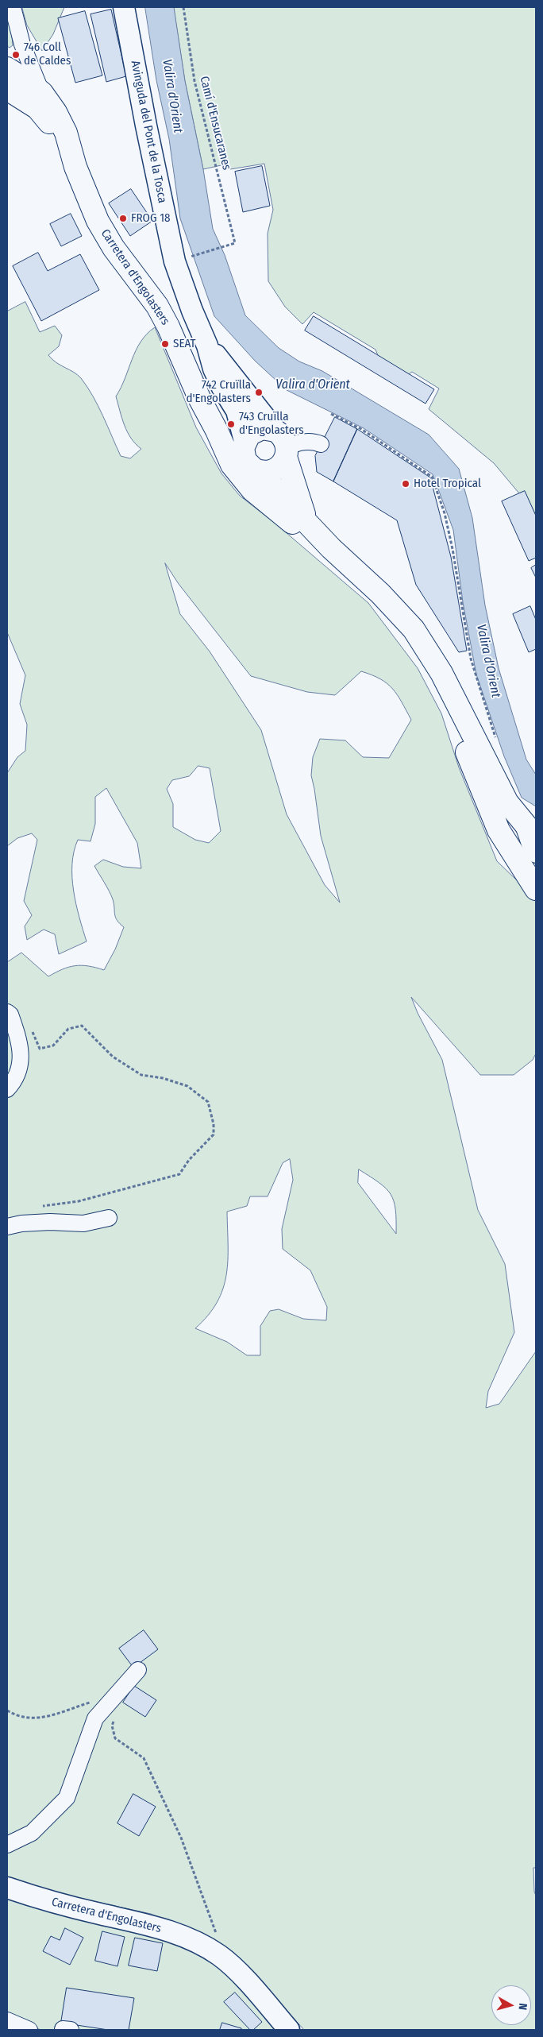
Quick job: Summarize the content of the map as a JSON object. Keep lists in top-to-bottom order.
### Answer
{
  "streets": {
    "highway": ["Carretera d'Engolasters"],
    "main road": ["Avinguda del Pont de la Tosca"],
    "path": ["Camí d'Ensucaranes"]
  },
  "crossings": [
    ["Camí d'Ensucaranes", "Avinguda del Pont de la Tosca"],
    ["Avinguda del Pont de la Tosca", "Carretera d'Engolasters"]
  ],
  "water": ["Valira d'Orient"],
  "places": [
    "746 Coll de Caldes",
    "FROG 18",
    "SEAT",
    "742 Cruïlla d'Engolasters",
    "743 Cruïlla d'Engolasters",
    "Hotel Tropical"
  ],
  "north": "right"
}
